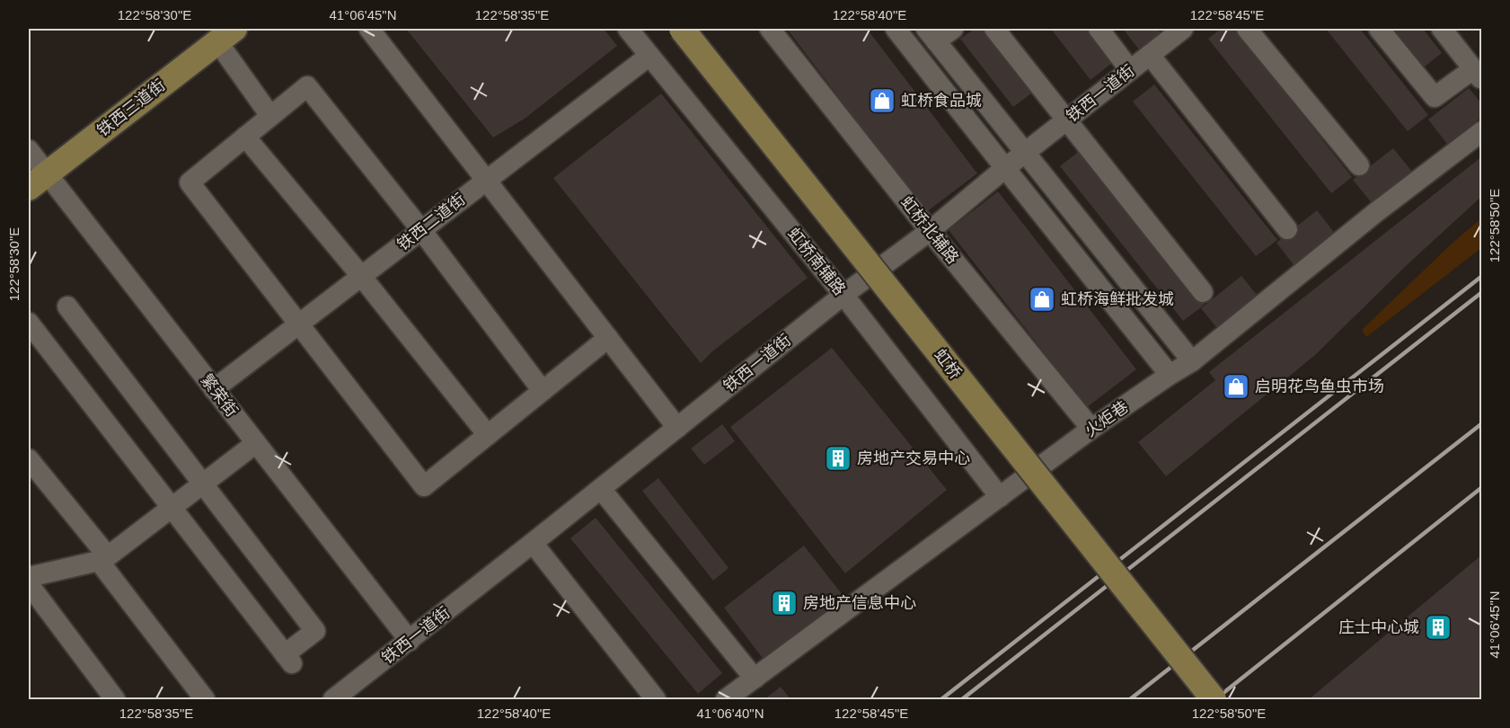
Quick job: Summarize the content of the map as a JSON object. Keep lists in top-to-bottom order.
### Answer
{
  "streets": {
    "main road": ["铁西三道街", "虹桥"],
    "street": [
      "铁西一道街",
      "铁西二道街",
      "虹桥北辅路",
      "虹桥南辅路",
      "繁荣街",
      "火炬巷"
    ]
  },
  "crossings": [
    ["铁西一道街", "虹桥北辅路"],
    ["铁西一道街", "虹桥南辅路"],
    ["铁西一道街", "繁荣街"],
    ["铁西三道街", "繁荣街"],
    ["铁西二道街", "虹桥南辅路"],
    ["铁西二道街", "繁荣街"],
    ["虹桥北辅路", "火炬巷"],
    ["虹桥南辅路", "火炬巷"]
  ],
  "places": {
    "shop": ["虹桥食品城", "虹桥海鲜批发城", "启明花鸟鱼虫市场"],
    "building": ["房地产交易中心", "房地产信息中心", "庄士中心城"]
  },
  "coordinates": [
    "122°58'30\"E",
    "41°06'45\"N",
    "122°58'35\"E",
    "122°58'40\"E",
    "122°58'45\"E",
    "122°58'50\"E",
    "41°06'40\"N"
  ]
}
